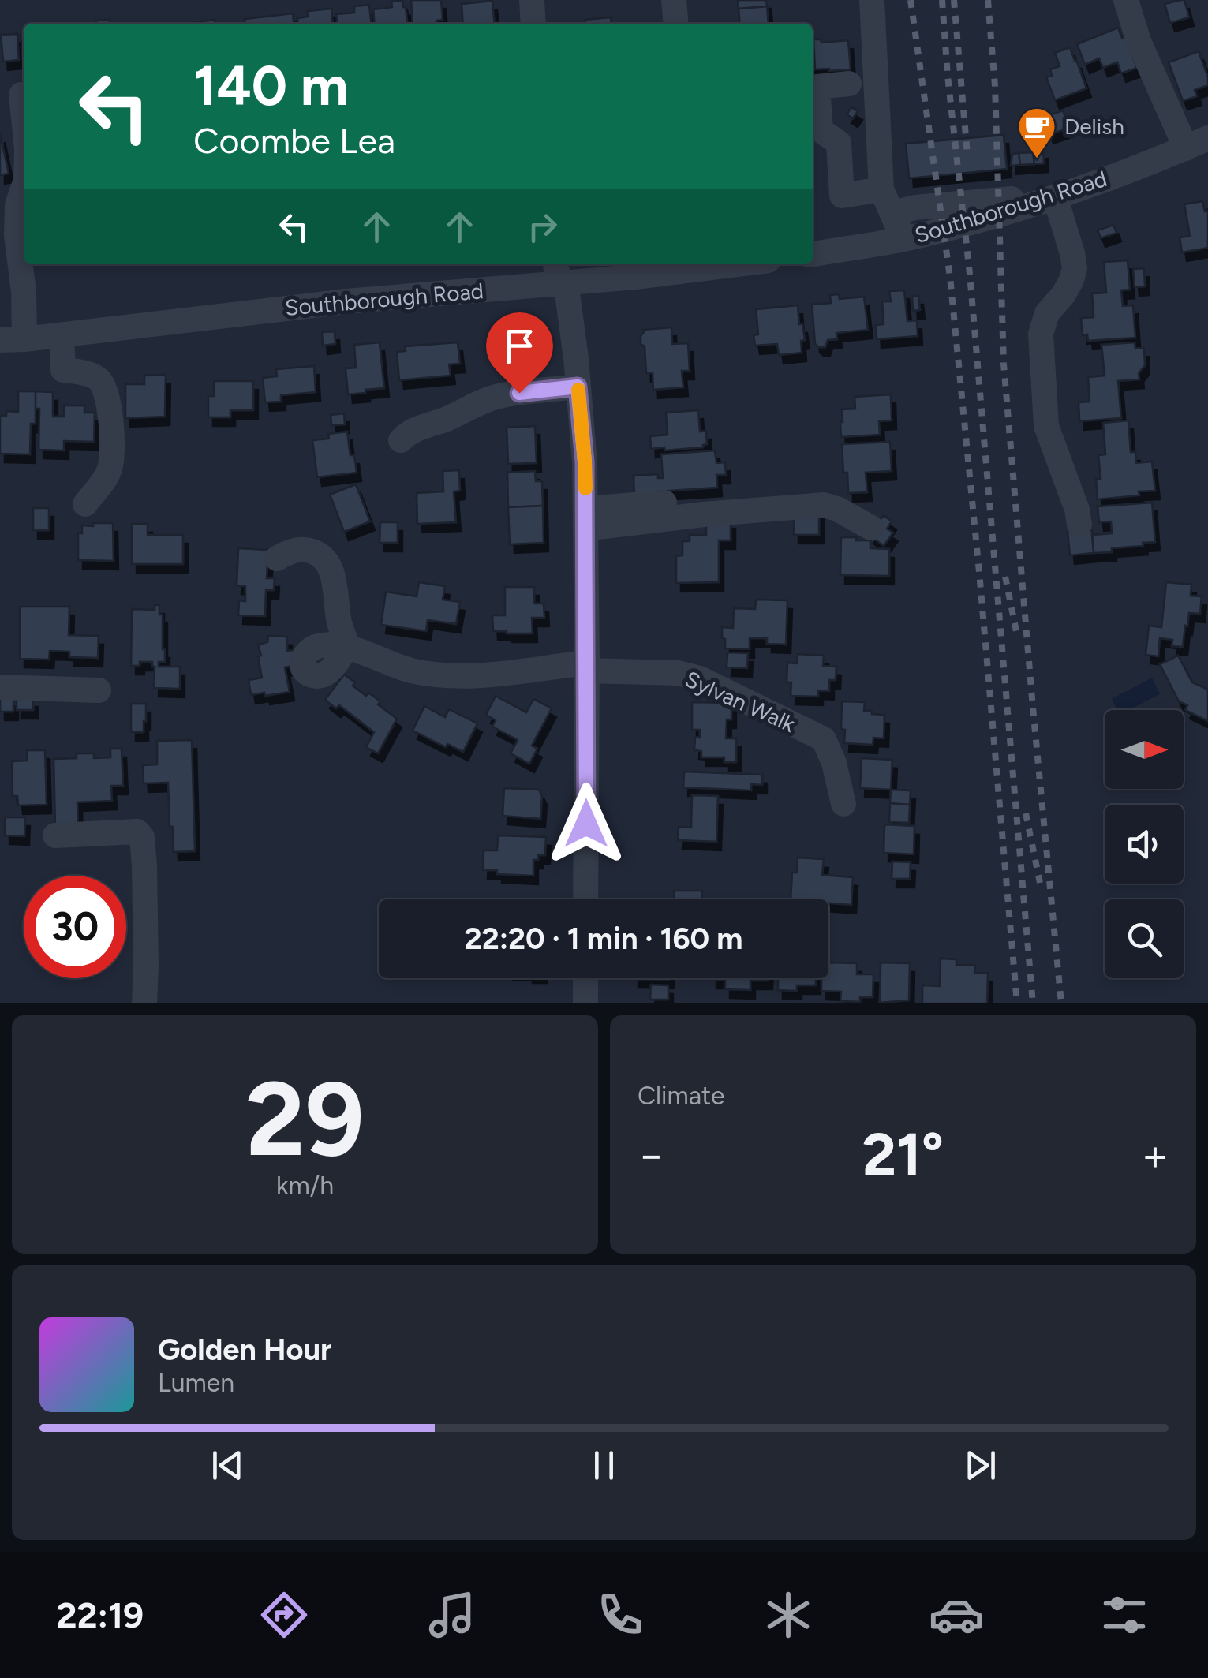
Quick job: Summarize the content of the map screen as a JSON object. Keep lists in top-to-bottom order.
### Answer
{
  "streets": {
    "street": ["Southborough Road", "Sylvan Walk"]
  },
  "places": {
    "cafe": ["Delish"]
  },
  "north": "right",
  "page": {
    "turn": ["140 m", "Coombe Lea"],
    "limit": "30",
    "trip": "22:20 · 1 min · 160 m",
    "tile": [
      ["29", "km/h"],
      "Climate"
    ],
    "heat": ["−", "21°", "+"],
    "song": ["Golden Hour", "Lumen"],
    "tabs": "22:19"
  }
}
